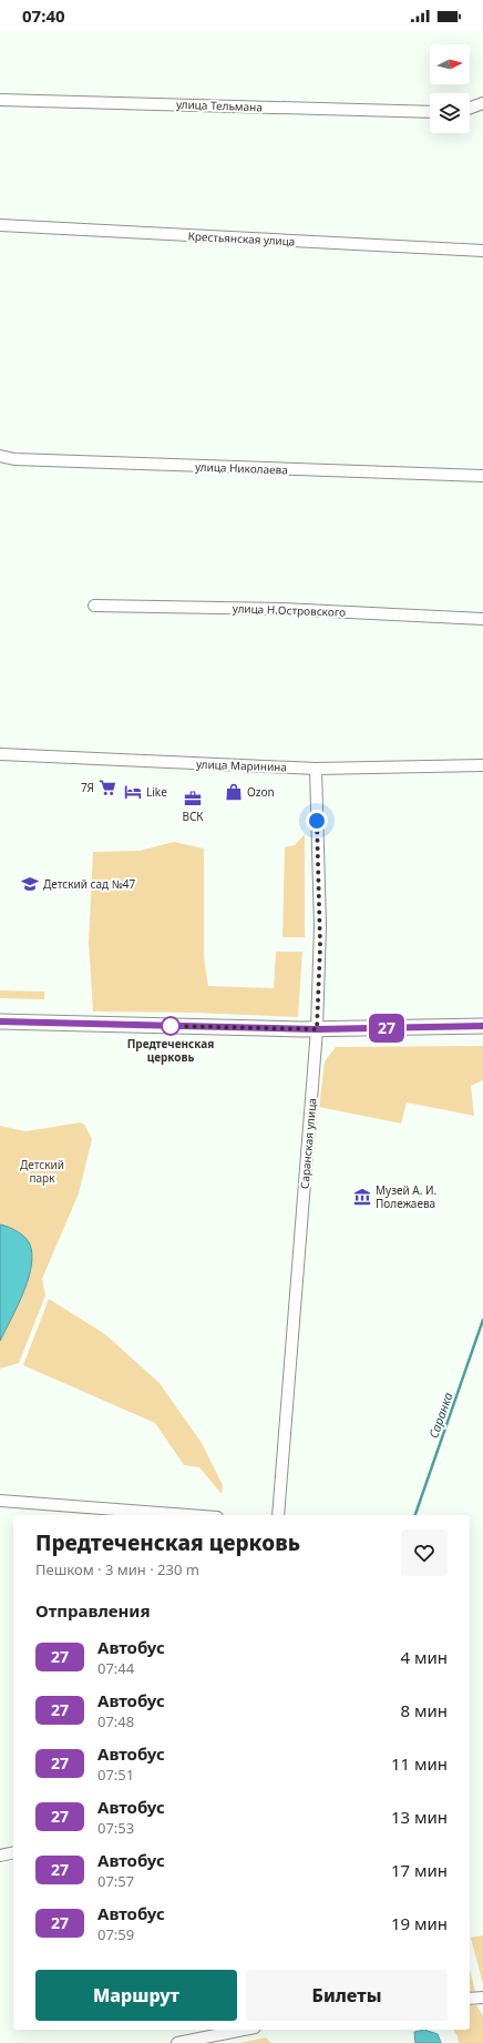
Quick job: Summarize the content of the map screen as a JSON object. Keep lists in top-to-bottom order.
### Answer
{
  "streets": {
    "street": [
      "улица Тельмана",
      "Крестьянская улица",
      "улица Николаева",
      "улица Н.Островского",
      "улица Маринина",
      "Саранская улица"
    ]
  },
  "crossings": [
    ["улица Маринина", "Саранская улица"]
  ],
  "water": ["Саранка"],
  "parks": ["Детский парк"],
  "places": {
    "supermarket": ["7Я"],
    "hotel": ["Like"],
    "shop": ["Ozon"],
    "office": ["ВСК"],
    "school or university": ["Детский сад №47"],
    "other": ["Предтеченская церковь"],
    "museum": ["Музей А. И. Полежаева"]
  },
  "lines": ["bus line 27"],
  "north": "right",
  "page": {
    "status": "07:40",
    "on_map": "27",
    "heading": [
      ["Предтеченская церковь", "Пешком · 3 мин · 230 m"],
      "Отправления"
    ],
    "list": [
      {
        "mark": "27",
        "name": "Автобус",
        "note": "07:44",
        "value": "4 мин"
      },
      {
        "mark": "27",
        "name": "Автобус",
        "note": "07:48",
        "value": "8 мин"
      },
      {
        "mark": "27",
        "name": "Автобус",
        "note": "07:51",
        "value": "11 мин"
      },
      {
        "mark": "27",
        "name": "Автобус",
        "note": "07:53",
        "value": "13 мин"
      },
      {
        "mark": "27",
        "name": "Автобус",
        "note": "07:57",
        "value": "17 мин"
      },
      {
        "mark": "27",
        "name": "Автобус",
        "note": "07:59",
        "value": "19 мин"
      }
    ],
    "buttons": ["Маршрут", "Билеты"]
  }
}
